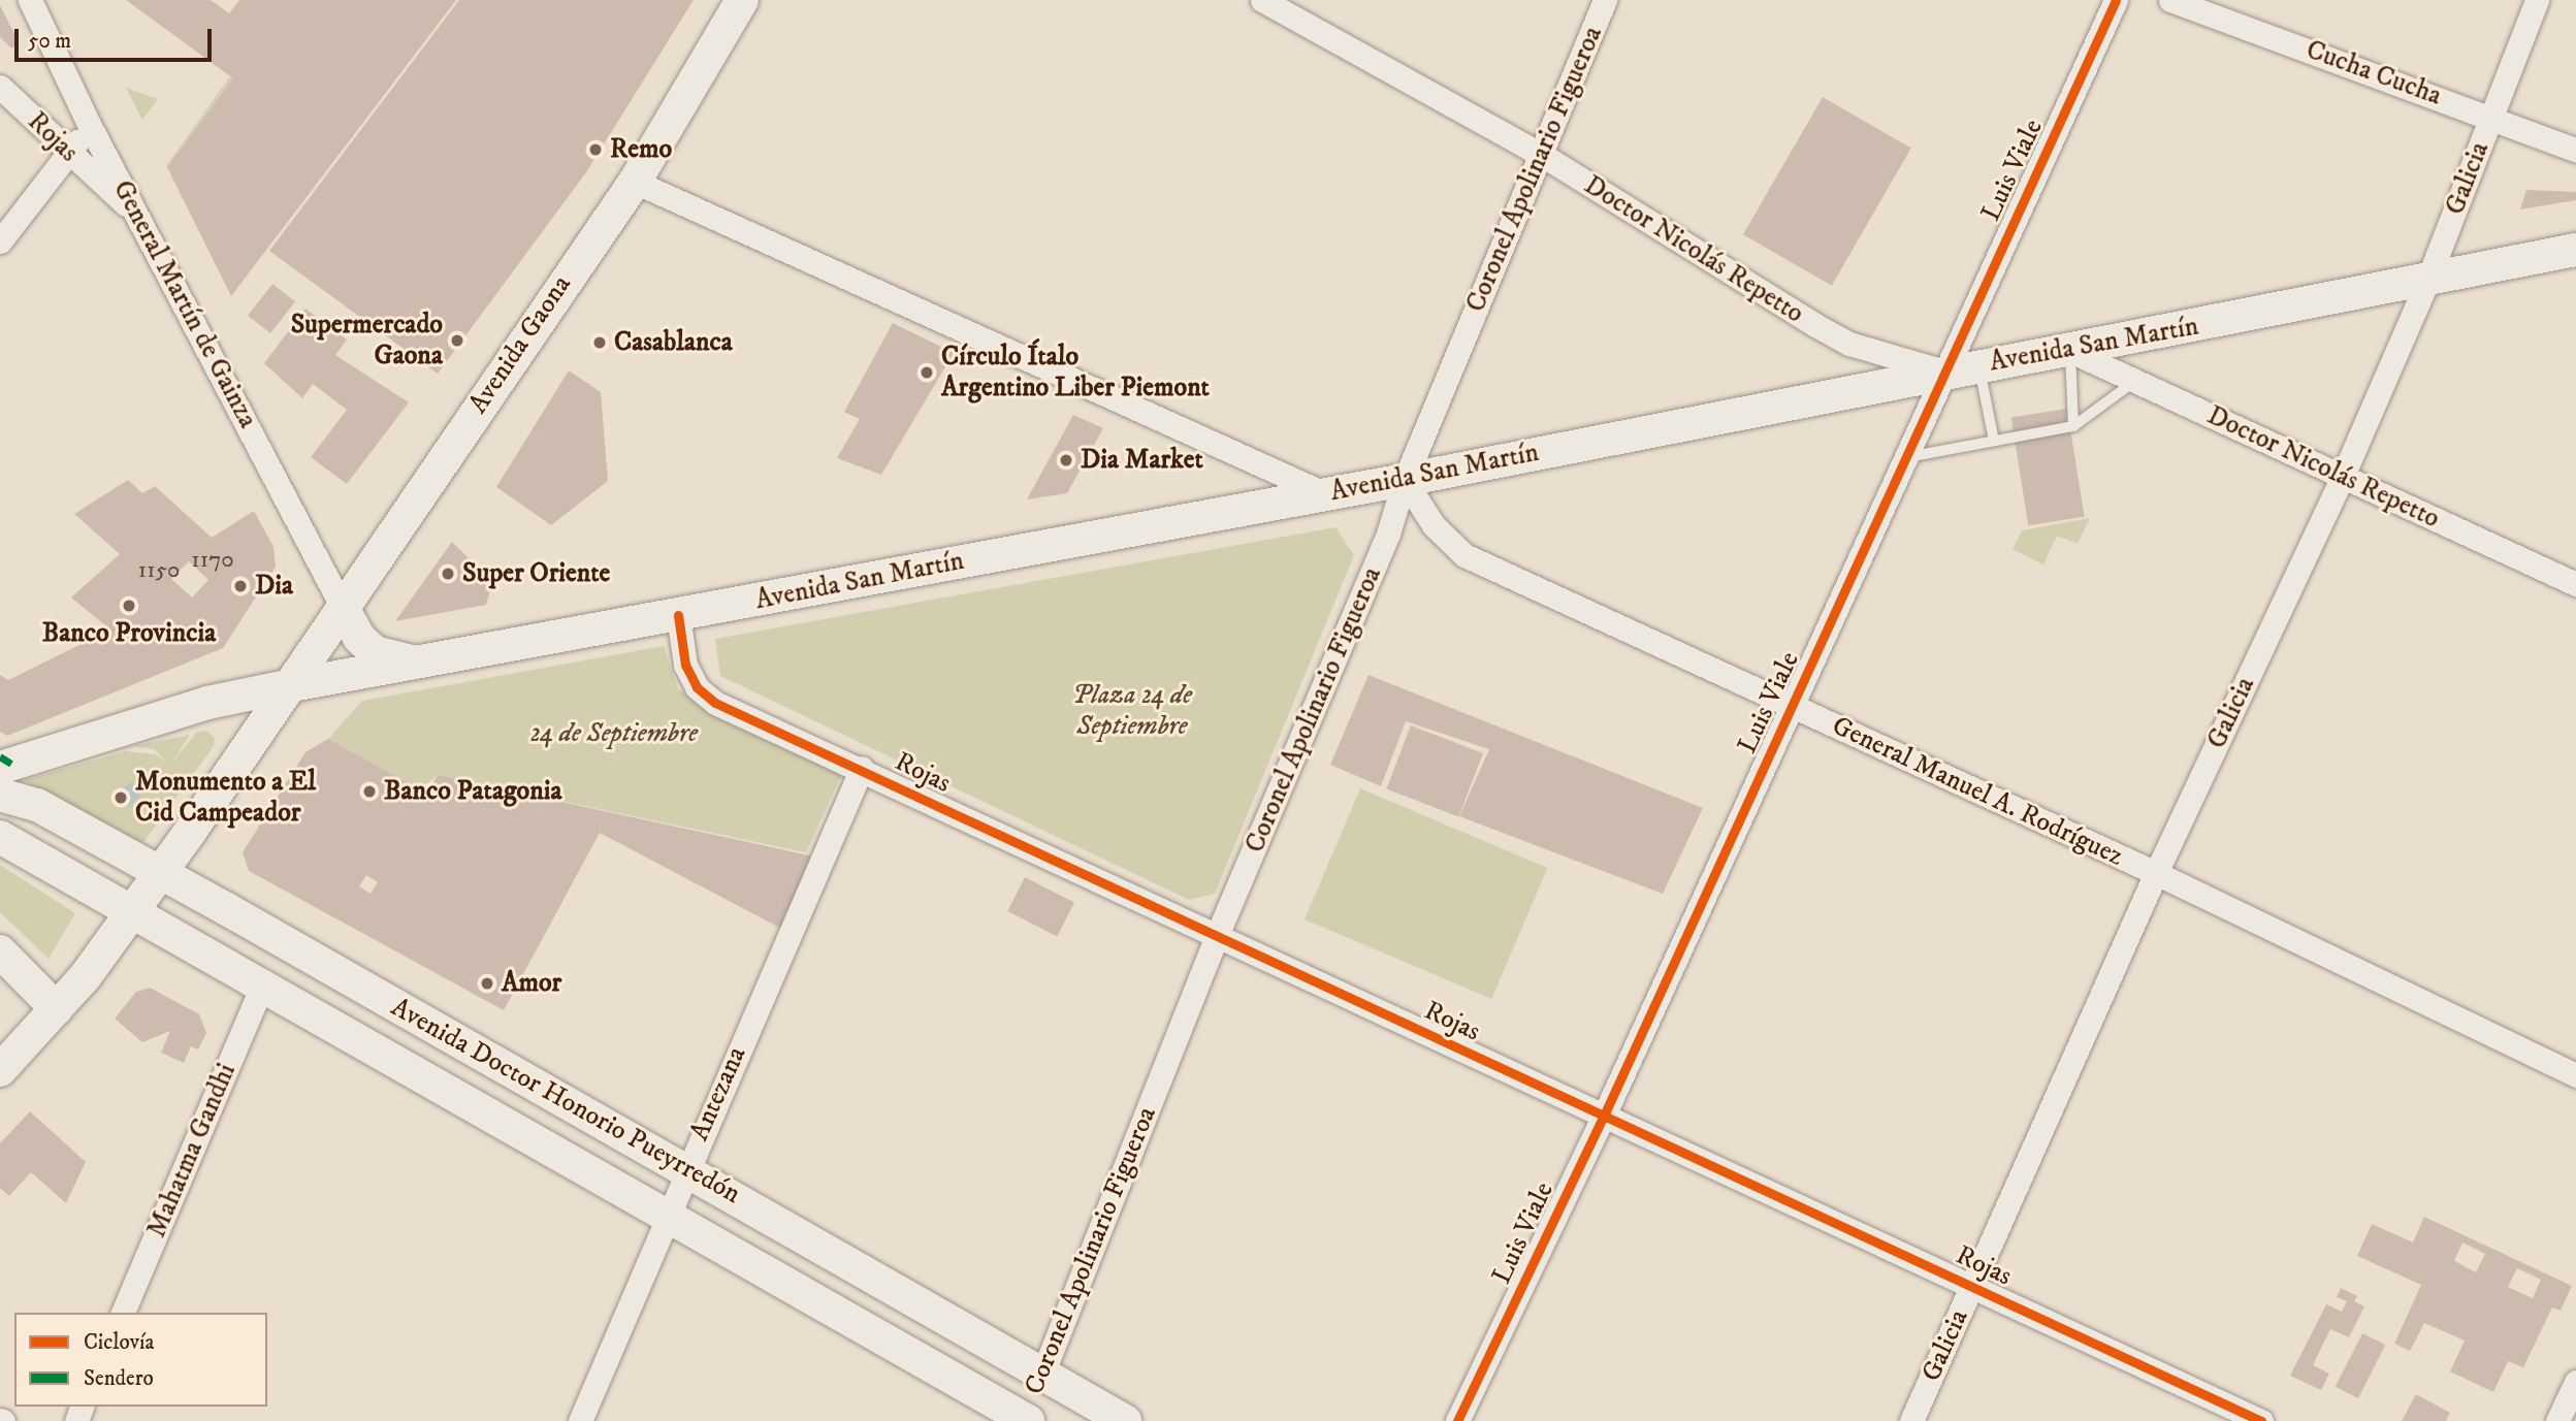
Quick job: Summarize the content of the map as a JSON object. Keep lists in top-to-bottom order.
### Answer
{
  "streets": {
    "main road": [
      "Coronel Apolinario Figueroa",
      "Avenida Gaona",
      "Avenida San Martín",
      "Avenida Doctor Honorio Pueyrredón"
    ],
    "street": [
      "Cucha Cucha",
      "Rojas",
      "Luis Viale",
      "Galicia",
      "Doctor Nicolás Repetto",
      "General Martín de Gainza",
      "General Manuel A. Rodríguez",
      "Antezana",
      "Mahatma Gandhi"
    ]
  },
  "crossings": [
    ["Cucha Cucha", "Galicia"],
    ["Rojas", "Coronel Apolinario Figueroa"],
    ["Rojas", "Luis Viale"],
    ["Rojas", "Galicia"],
    ["Rojas", "General Martín de Gainza"],
    ["Rojas", "Avenida San Martín"],
    ["Rojas", "Antezana"],
    ["Coronel Apolinario Figueroa", "Doctor Nicolás Repetto"],
    ["Coronel Apolinario Figueroa", "Avenida San Martín"],
    ["Coronel Apolinario Figueroa", "General Manuel A. Rodríguez"],
    ["Coronel Apolinario Figueroa", "Avenida Doctor Honorio Pueyrredón"],
    ["Luis Viale", "Doctor Nicolás Repetto"],
    ["Luis Viale", "Avenida San Martín"],
    ["Luis Viale", "General Manuel A. Rodríguez"],
    ["Galicia", "Doctor Nicolás Repetto"],
    ["Galicia", "Avenida San Martín"],
    ["Galicia", "General Manuel A. Rodríguez"],
    ["Doctor Nicolás Repetto", "Avenida San Martín"],
    ["General Martín de Gainza", "Avenida Gaona"],
    ["Avenida Gaona", "Avenida San Martín"],
    ["Avenida Gaona", "Avenida Doctor Honorio Pueyrredón"],
    ["Avenida San Martín", "General Manuel A. Rodríguez"],
    ["Antezana", "Avenida Doctor Honorio Pueyrredón"],
    ["Avenida Doctor Honorio Pueyrredón", "Mahatma Gandhi"]
  ],
  "parks": ["Plaza 24 de Septiembre", "24 de Septiembre"],
  "places": [
    "Remo",
    "Supermercado Gaona",
    "Casablanca",
    "Círculo Ítalo Argentino Liber Piemont",
    "Dia Market",
    "Super Oriente",
    "Dia",
    "Banco Provincia",
    "Banco Patagonia",
    "Monumento a El Cid Campeador",
    "Amor"
  ],
  "house_numbers": ["1170", "1150"],
  "legend": ["Ciclovía", "Sendero"],
  "scale_bar": "50 m"
}
